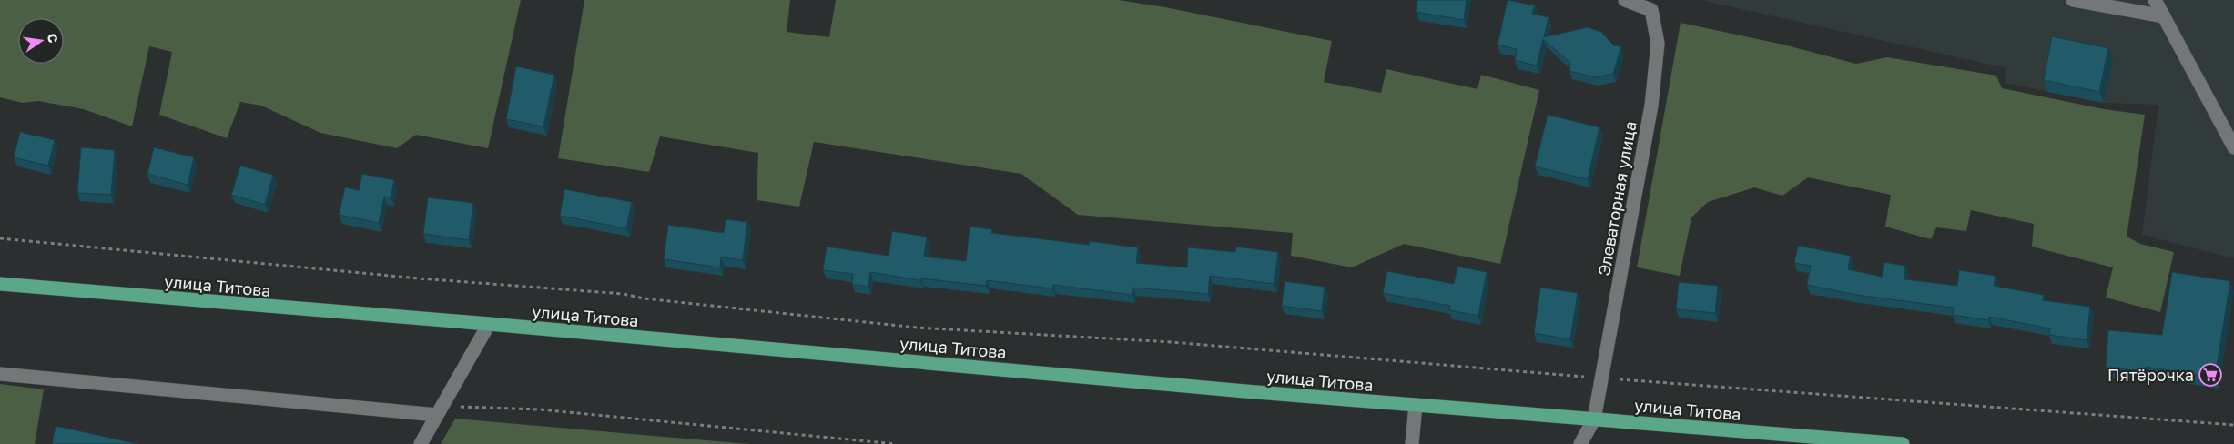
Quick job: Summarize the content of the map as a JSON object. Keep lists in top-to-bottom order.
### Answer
{
  "streets": {
    "main road": ["улица Титова"],
    "street": ["Элеваторная улица"]
  },
  "crossings": [
    ["Элеваторная улица", "улица Титова"]
  ],
  "places": {
    "supermarket": ["Пятёрочка"]
  },
  "north": "right"
}
